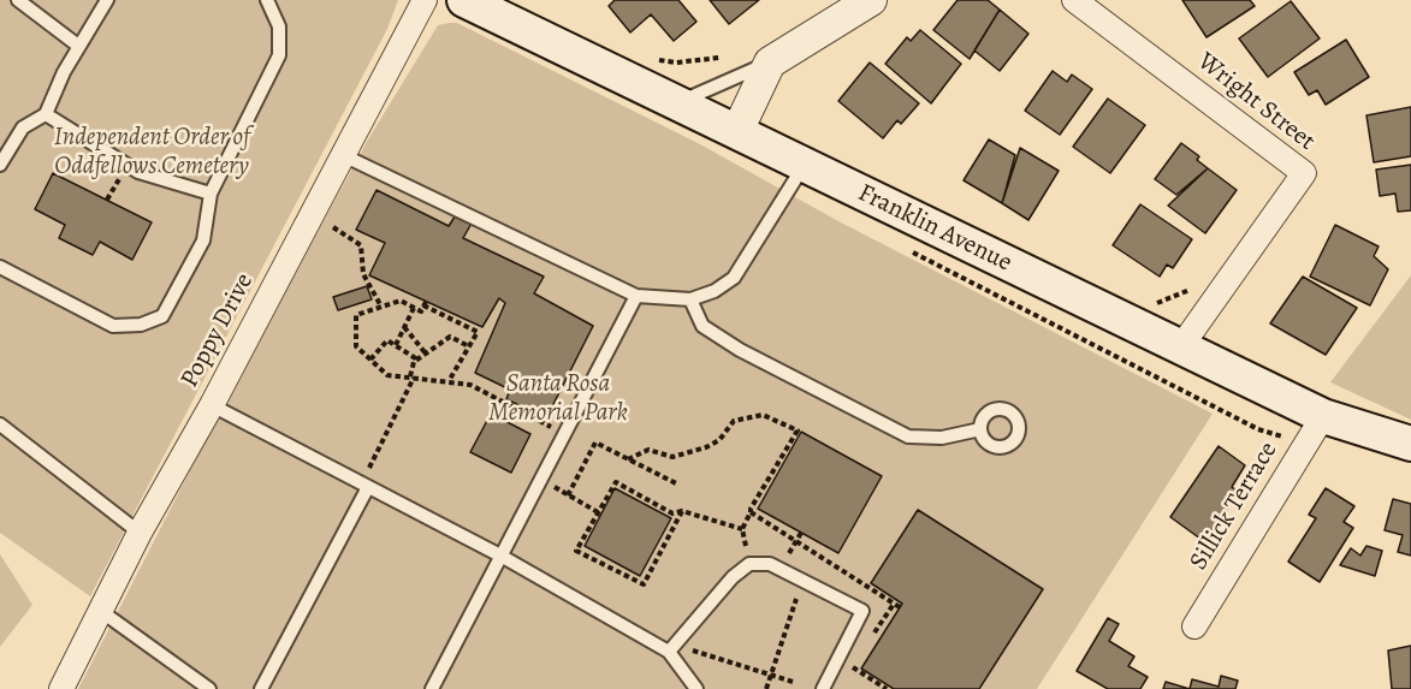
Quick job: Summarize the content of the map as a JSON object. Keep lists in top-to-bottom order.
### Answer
{
  "streets": {
    "main road": ["Franklin Avenue"],
    "street": ["Wright Street", "Poppy Drive", "Sillick Terrace"]
  },
  "crossings": [
    ["Wright Street", "Franklin Avenue"],
    ["Franklin Avenue", "Sillick Terrace"]
  ],
  "parks": ["Independent Order of Oddfellows Cemetery", "Santa Rosa Memorial Park"]
}
